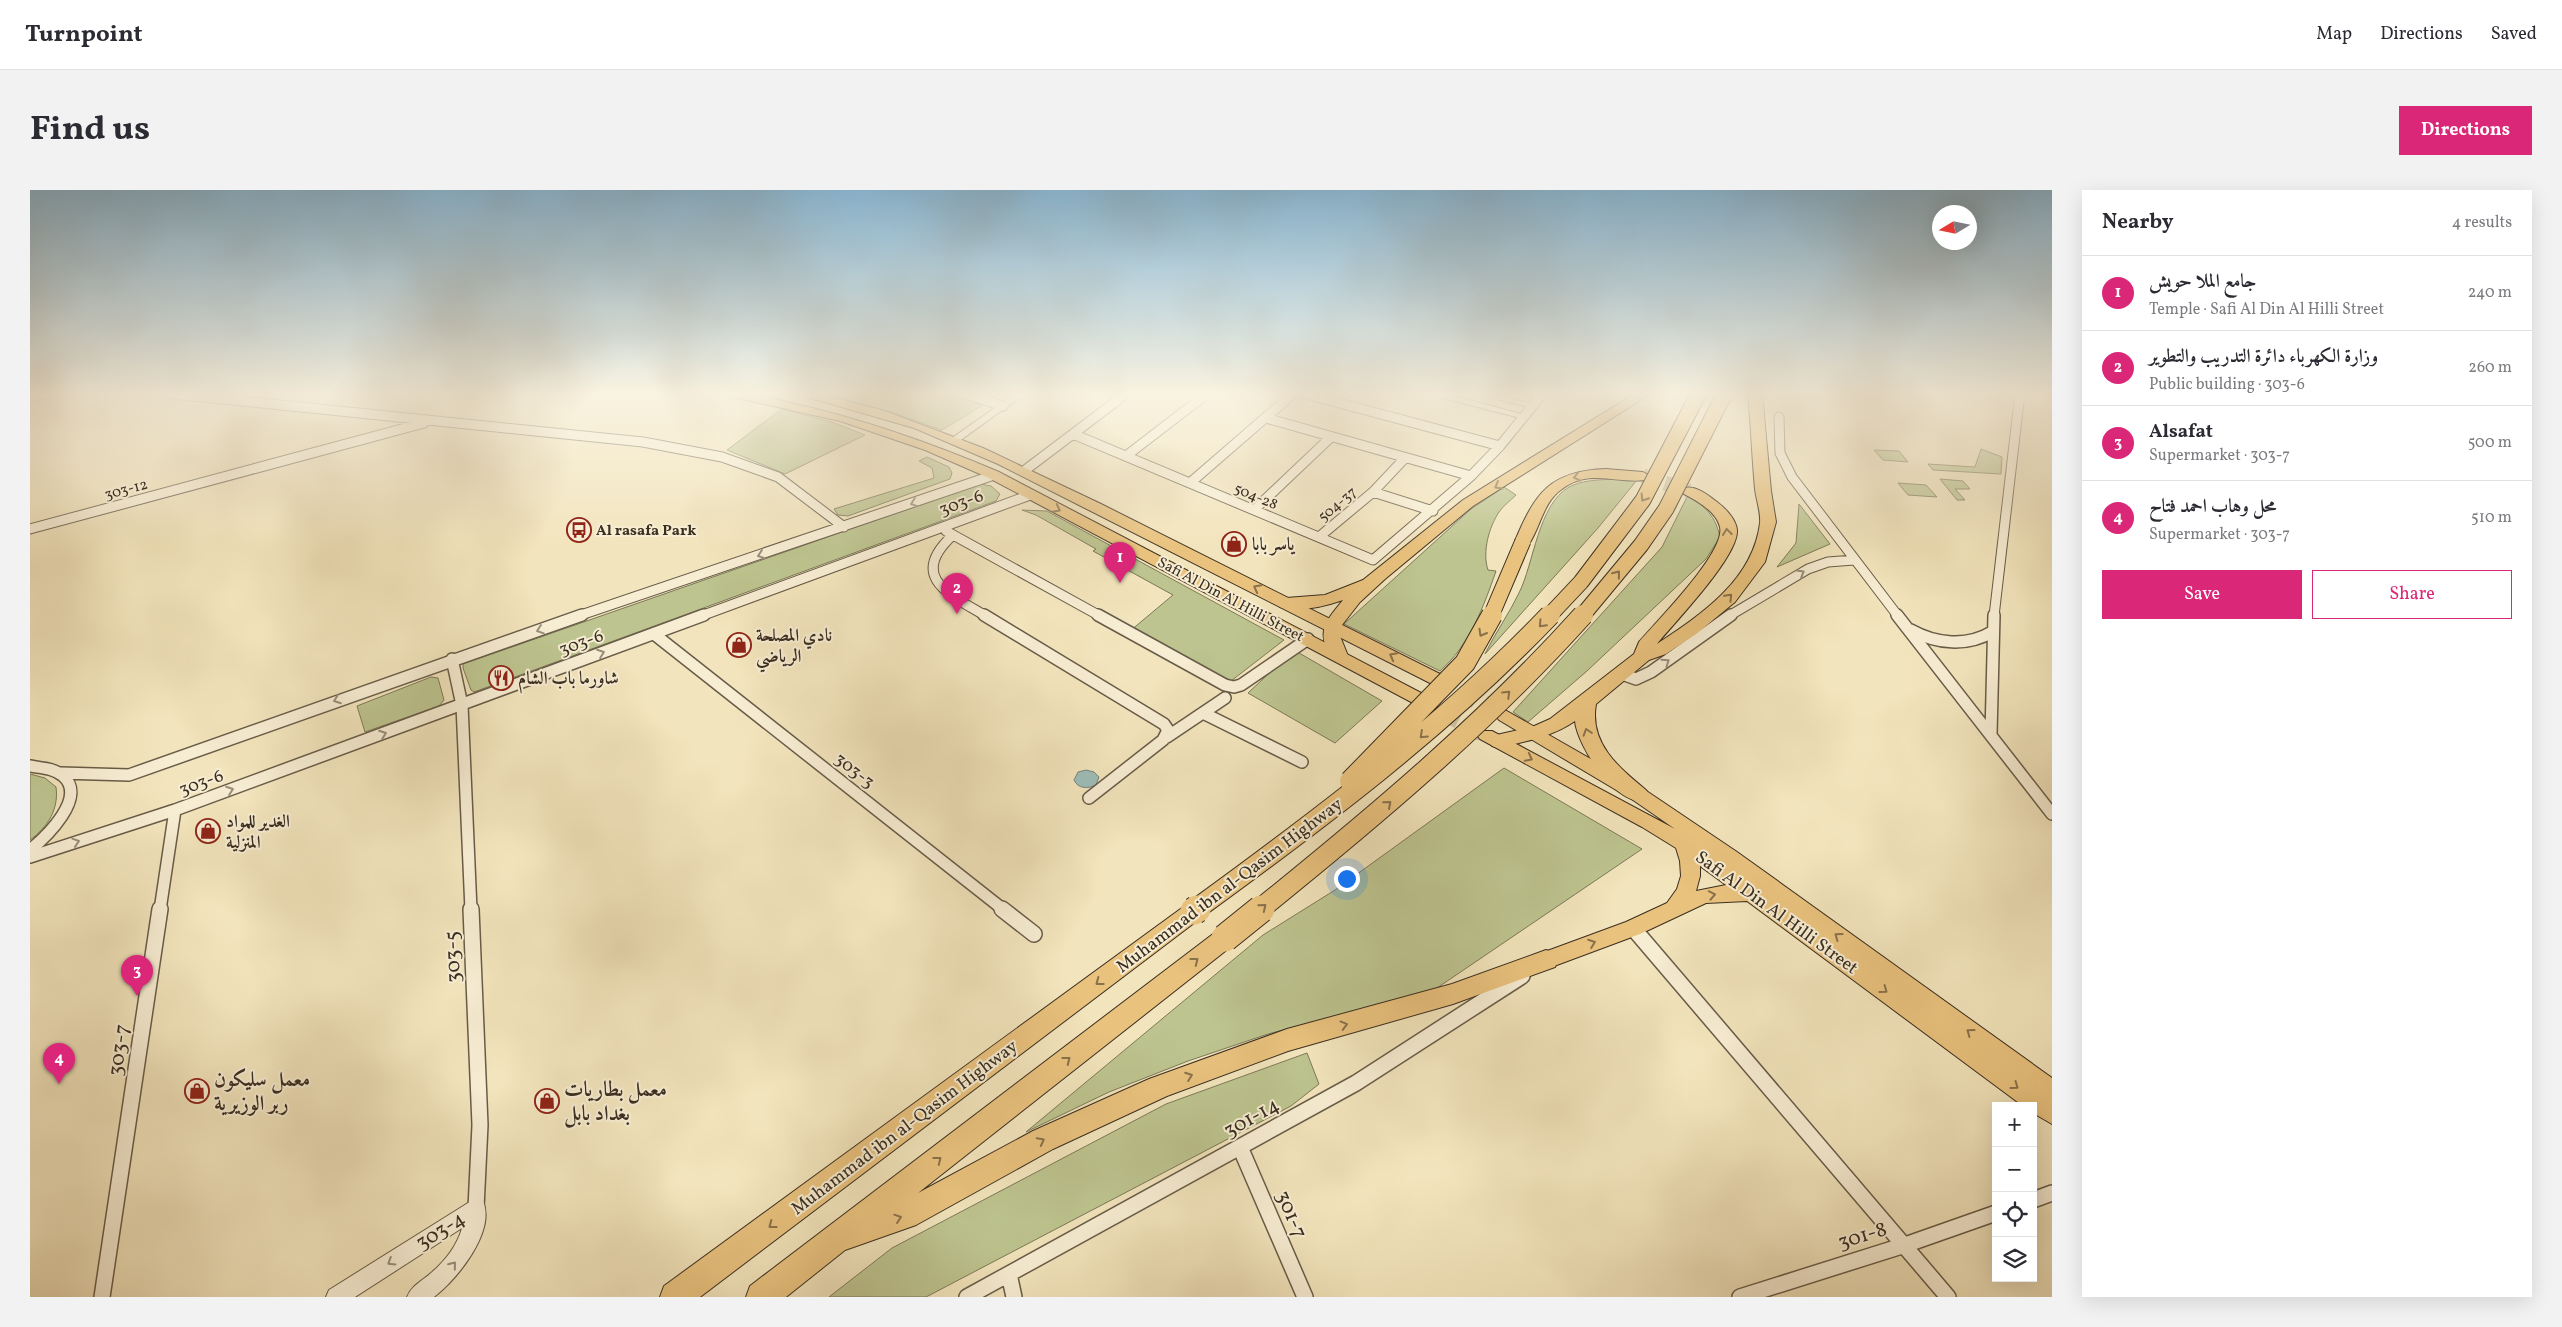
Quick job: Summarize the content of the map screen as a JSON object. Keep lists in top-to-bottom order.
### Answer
{
  "streets": {
    "highway": ["Muhammad ibn al-Qasim Highway"],
    "main road": ["Safi Al Din Al Hilli Street"],
    "street": [
      "303-12",
      "504-28",
      "303-6",
      "504-37",
      "303-3",
      "303-5",
      "303-7",
      "301-14",
      "301-7",
      "303-4",
      "301-8"
    ]
  },
  "crossings": [
    ["504-28", "504-37"],
    ["303-6", "Safi Al Din Al Hilli Street"],
    ["303-6", "303-3"],
    ["303-6", "303-5"],
    ["303-6", "303-7"],
    ["303-5", "303-4"],
    ["301-14", "301-7"]
  ],
  "places": {
    "bus stop": ["Al rasafa Park"],
    "shop": [
      "ياسر بابا",
      "نادي المصلحة الرياضي",
      "الغدير للمواد المنزلية",
      "معمل سليكون ربر الوزيرية",
      "معمل بطاريات بغداد بابل"
    ],
    "restaurant": ["شاورما باب الشام"]
  },
  "north": "left",
  "page": {
    "header": "Turnpoint",
    "nav": ["Map", "Directions", "Saved"],
    "title": "Find us",
    "buttons": [
      "Directions",
      ["Save", "Share"]
    ],
    "heading": ["Nearby", "4 results"],
    "list": [
      {
        "mark": "1",
        "name": "جامع الملا حويش",
        "note": "Temple · Safi Al Din Al Hilli Street",
        "value": "240 m"
      },
      {
        "mark": "2",
        "name": "وزارة الكهرباء دائرة التدريب والتطوير",
        "note": "Public building · 303-6",
        "value": "260 m"
      },
      {
        "mark": "3",
        "name": "Alsafat",
        "note": "Supermarket · 303-7",
        "value": "500 m"
      },
      {
        "mark": "4",
        "name": "محل وهاب احمد فتاح",
        "note": "Supermarket · 303-7",
        "value": "510 m"
      }
    ],
    "pins": [
      "1",
      "2",
      "3",
      "4"
    ],
    "map_buttons": ["+", "−"]
  }
}
